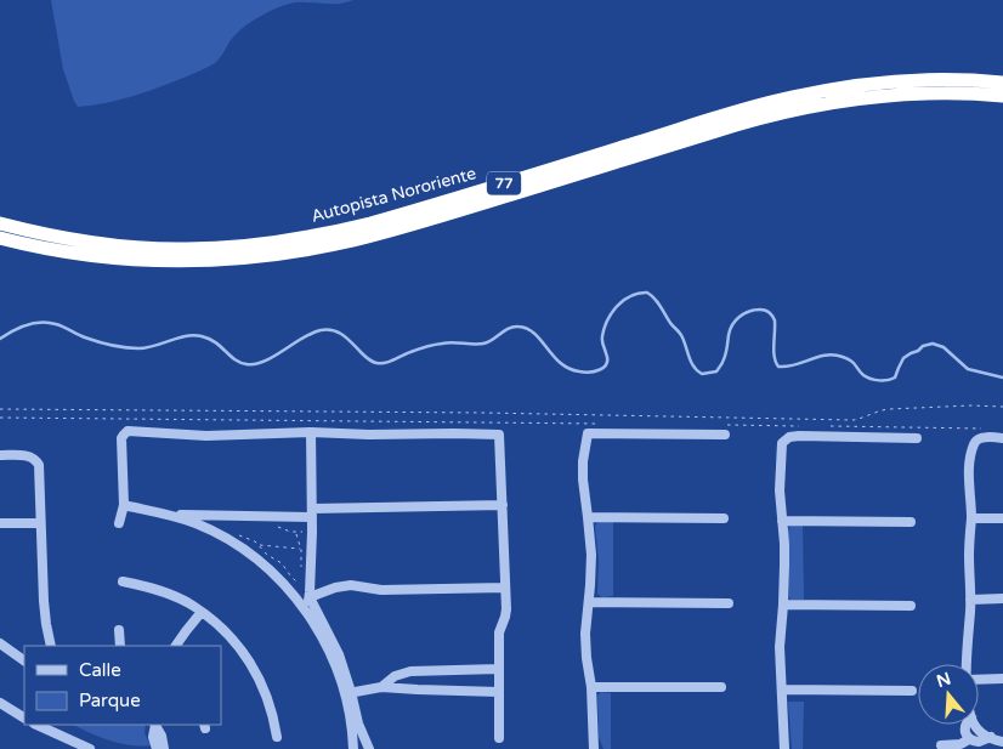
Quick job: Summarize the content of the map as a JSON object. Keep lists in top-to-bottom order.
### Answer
{
  "streets": {
    "highway": ["77", "Autopista Nororiente"]
  },
  "legend": ["Calle", "Parque"],
  "north": "top"
}
